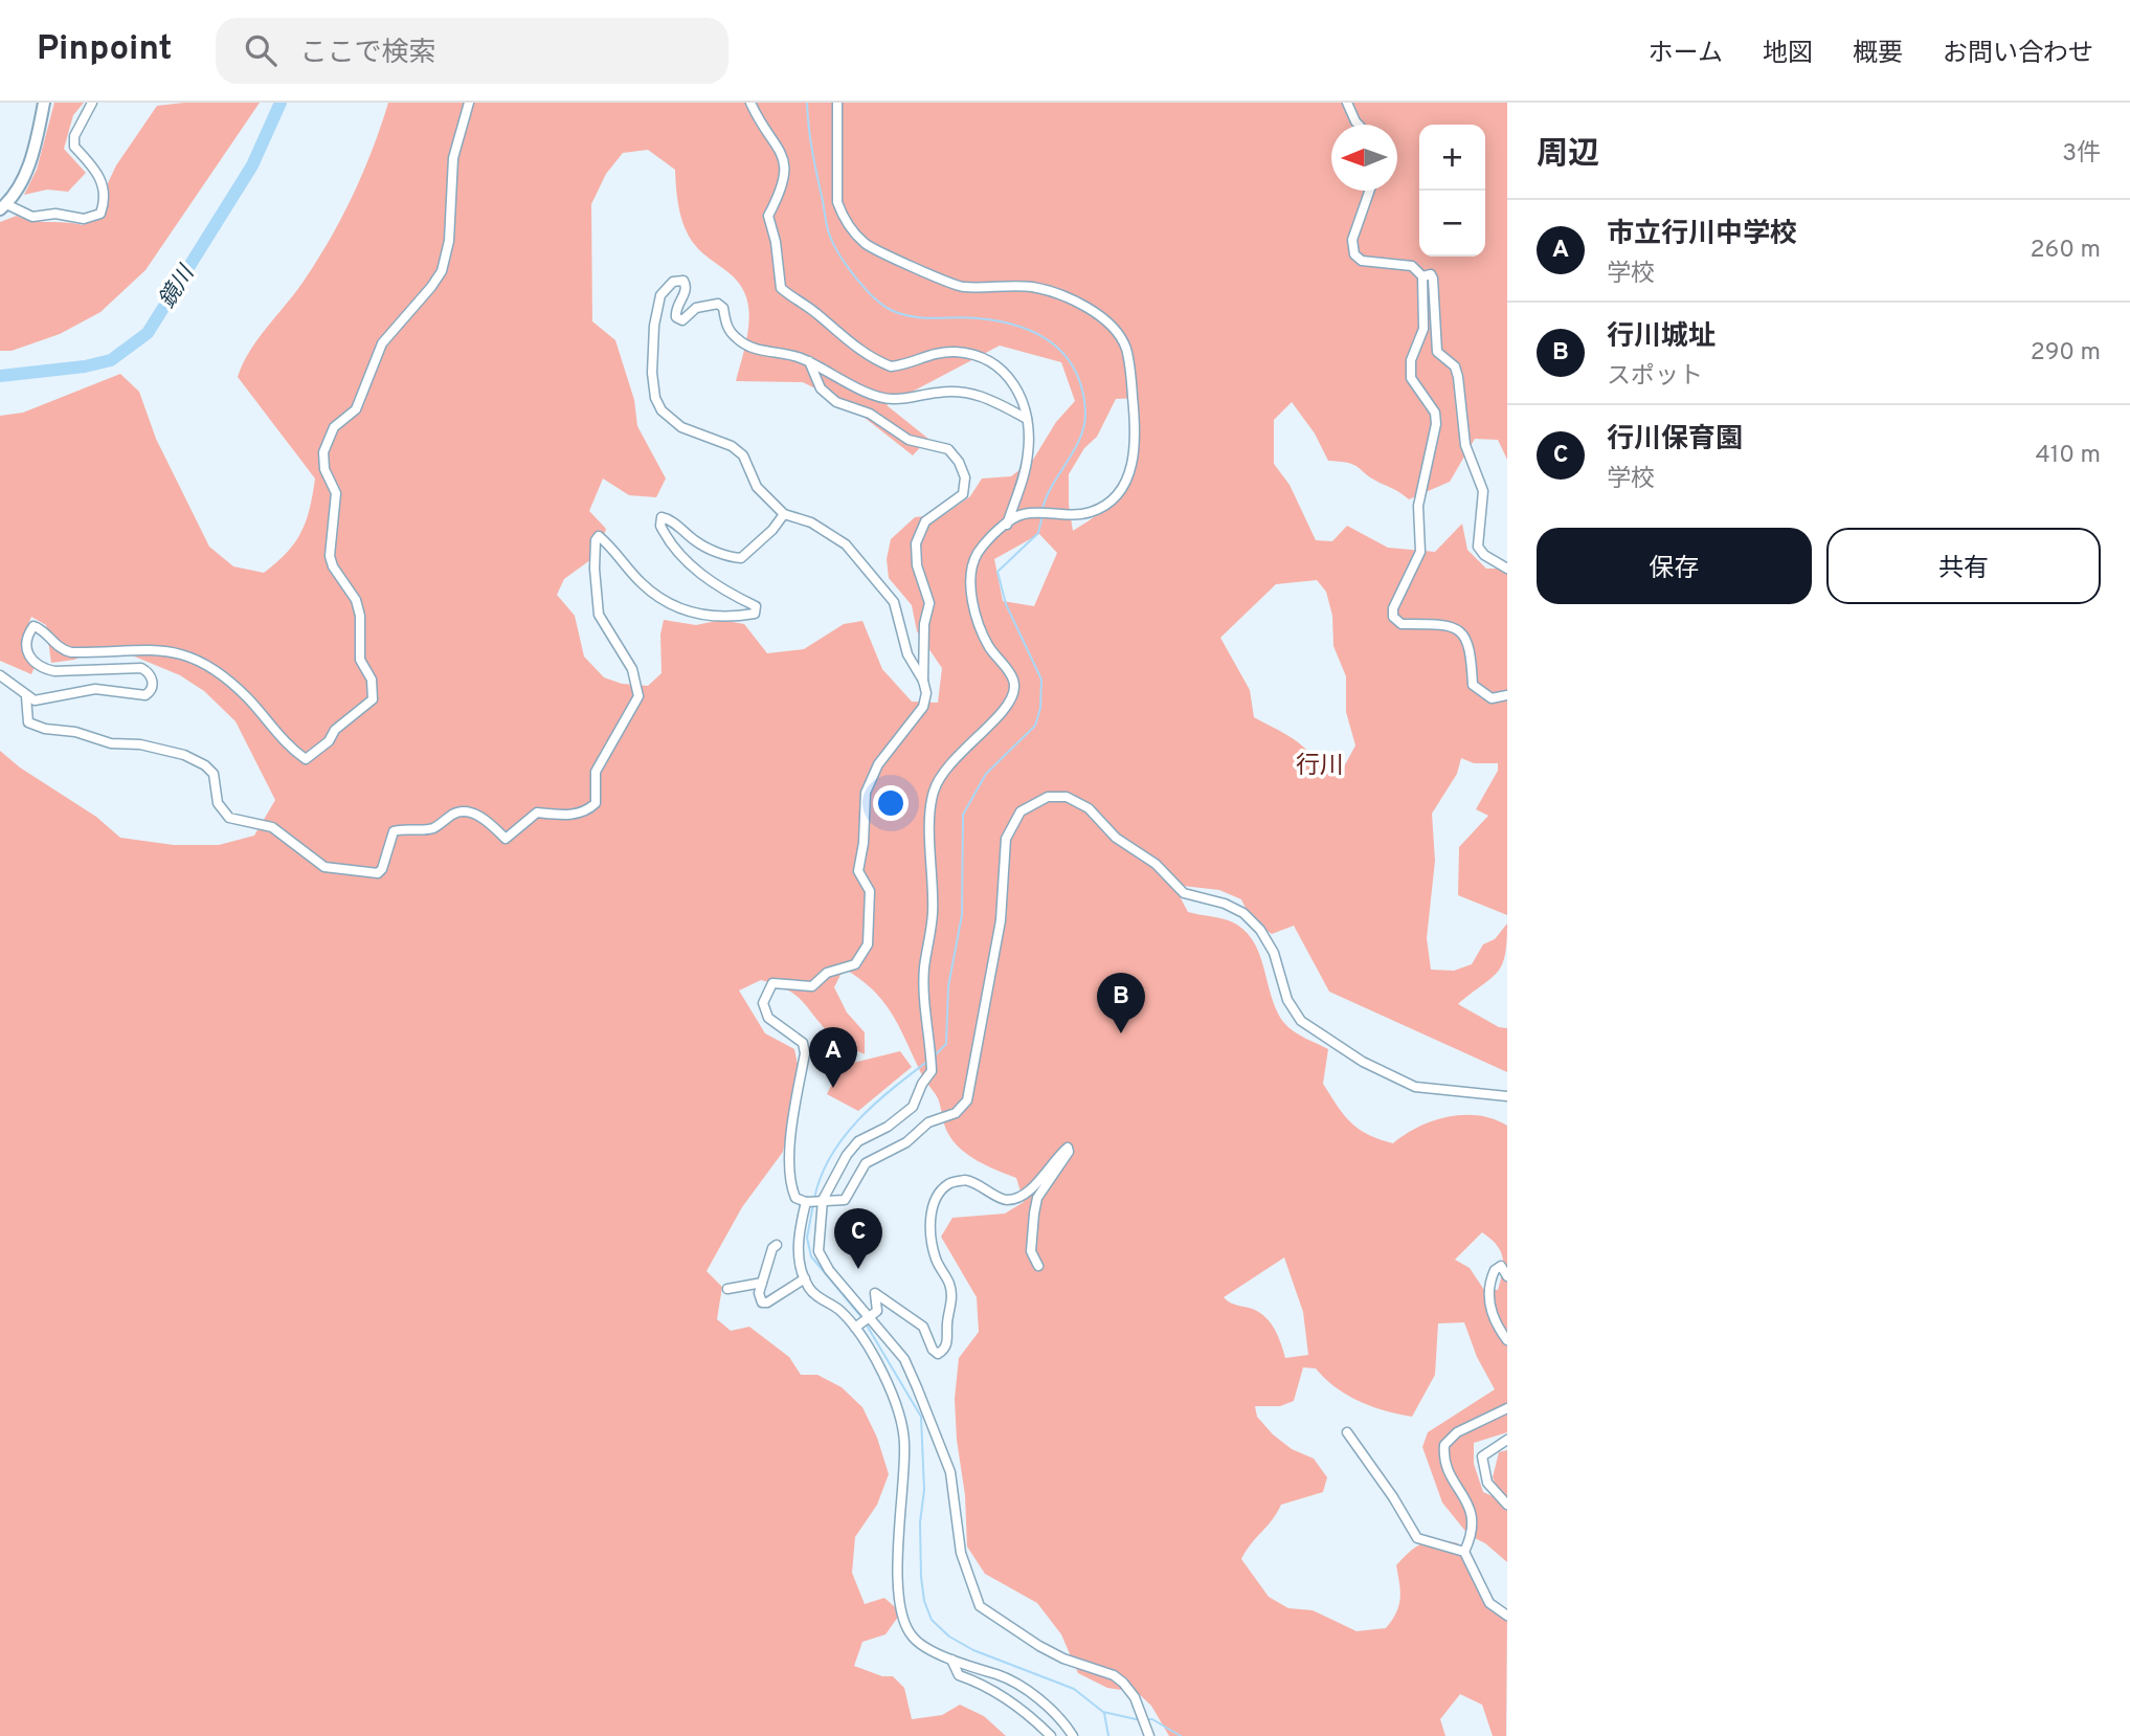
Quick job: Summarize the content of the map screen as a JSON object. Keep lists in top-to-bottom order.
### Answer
{
  "districts": ["行川"],
  "water": ["鏡川"],
  "north": "left",
  "page": {
    "header": "Pinpoint",
    "search": "ここで検索",
    "nav": [
      "ホーム",
      "地図",
      "概要",
      "お問い合わせ"
    ],
    "heading": ["周辺", "3件"],
    "map_buttons": ["+", "−"],
    "list": [
      {
        "mark": "A",
        "name": "市立行川中学校",
        "note": "学校",
        "value": "260 m"
      },
      {
        "mark": "B",
        "name": "行川城址",
        "note": "スポット",
        "value": "290 m"
      },
      {
        "mark": "C",
        "name": "行川保育園",
        "note": "学校",
        "value": "410 m"
      }
    ],
    "buttons": ["保存", "共有"],
    "pins": ["B", "A", "C"]
  }
}
